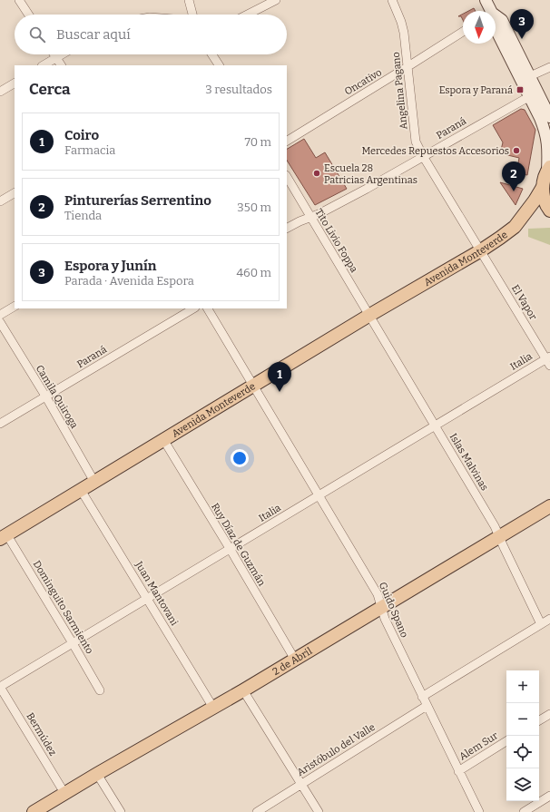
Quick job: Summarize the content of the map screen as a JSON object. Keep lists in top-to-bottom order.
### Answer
{
  "streets": {
    "main road": ["Avenida Monteverde", "2 de Abril"],
    "street": [
      "Oncativo",
      "Angelina Pagano",
      "Paraná",
      "Tito Livio Foppa",
      "El Vapor",
      "Italia",
      "Camila Quiroga",
      "Islas Malvinas",
      "Ruy Díaz de Guzmán",
      "Juan Mantovani",
      "Dominguito Sarmiento",
      "Guido Spano",
      "Bermúdez",
      "Alem Sur",
      "Aristóbulo del Valle"
    ]
  },
  "crossings": [
    ["Oncativo", "Angelina Pagano"],
    ["Angelina Pagano", "Paraná"],
    ["Angelina Pagano", "Avenida Monteverde"],
    ["Angelina Pagano", "El Vapor"],
    ["Paraná", "Tito Livio Foppa"],
    ["Paraná", "Camila Quiroga"],
    ["Tito Livio Foppa", "Avenida Monteverde"],
    ["Tito Livio Foppa", "Islas Malvinas"],
    ["Avenida Monteverde", "El Vapor"],
    ["Avenida Monteverde", "Camila Quiroga"],
    ["Avenida Monteverde", "Islas Malvinas"],
    ["Avenida Monteverde", "Ruy Díaz de Guzmán"],
    ["Avenida Monteverde", "Juan Mantovani"],
    ["Avenida Monteverde", "Dominguito Sarmiento"],
    ["Avenida Monteverde", "Guido Spano"],
    ["El Vapor", "Italia"],
    ["Italia", "Islas Malvinas"],
    ["Italia", "Ruy Díaz de Guzmán"],
    ["Italia", "Juan Mantovani"],
    ["Italia", "Dominguito Sarmiento"],
    ["Italia", "Guido Spano"],
    ["Italia", "Bermúdez"],
    ["Islas Malvinas", "2 de Abril"],
    ["Ruy Díaz de Guzmán", "2 de Abril"],
    ["Juan Mantovani", "2 de Abril"],
    ["Guido Spano", "2 de Abril"],
    ["Guido Spano", "Alem Sur"],
    ["Guido Spano", "Aristóbulo del Valle"],
    ["2 de Abril", "Bermúdez"]
  ],
  "places": {
    "transit": ["Espora y Paraná"],
    "other": ["Mercedes Repuestos Accesorios", "Escuela 28 Patricias Argentinas"]
  },
  "north": "bottom",
  "page": {
    "pins": ["3", "2", "1"],
    "search": "Buscar aquí",
    "heading": ["Cerca", "3 resultados"],
    "list": [
      {
        "mark": "1",
        "name": "Coiro",
        "note": "Farmacia",
        "value": "70 m"
      },
      {
        "mark": "2",
        "name": "Pinturerías Serrentino",
        "note": "Tienda",
        "value": "350 m"
      },
      {
        "mark": "3",
        "name": "Espora y Junín",
        "note": "Parada · Avenida Espora",
        "value": "460 m"
      }
    ],
    "map_buttons": ["+", "−"]
  }
}
